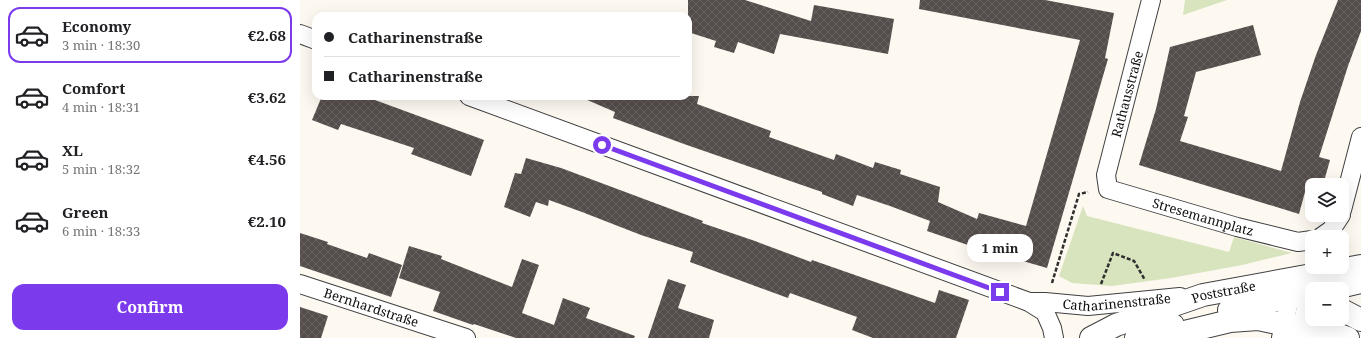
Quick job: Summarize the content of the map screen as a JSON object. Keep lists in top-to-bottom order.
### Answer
{
  "streets": {
    "street": [
      "Rathausstraße",
      "Stresemannplatz",
      "Poststraße",
      "Catharinenstraße",
      "Bernhardstraße"
    ]
  },
  "crossings": [
    ["Rathausstraße", "Stresemannplatz"],
    ["Poststraße", "Catharinenstraße"]
  ],
  "page": {
    "list": [
      {
        "name": "Economy",
        "note": "3 min · 18:30",
        "value": "€2.68"
      },
      {
        "name": "Comfort",
        "note": "4 min · 18:31",
        "value": "€3.62"
      },
      {
        "name": "XL",
        "note": "5 min · 18:32",
        "value": "€4.56"
      },
      {
        "name": "Green",
        "note": "6 min · 18:33",
        "value": "€2.10"
      }
    ],
    "banner": ["Catharinenstraße", "Catharinenstraße"],
    "map_buttons": ["+", "−"],
    "bubble": "1 min",
    "buttons": "Confirm"
  }
}
